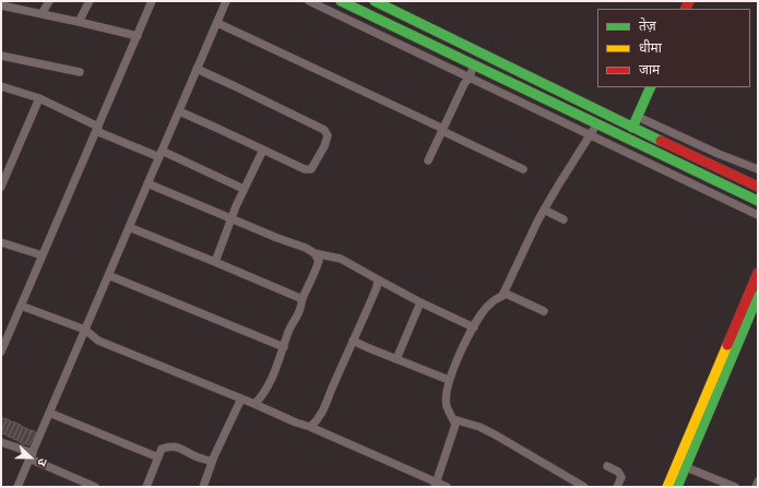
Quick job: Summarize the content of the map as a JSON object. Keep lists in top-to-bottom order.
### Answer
{
  "legend": ["तेज़", "धीमा", "जाम"],
  "north": "right"
}
